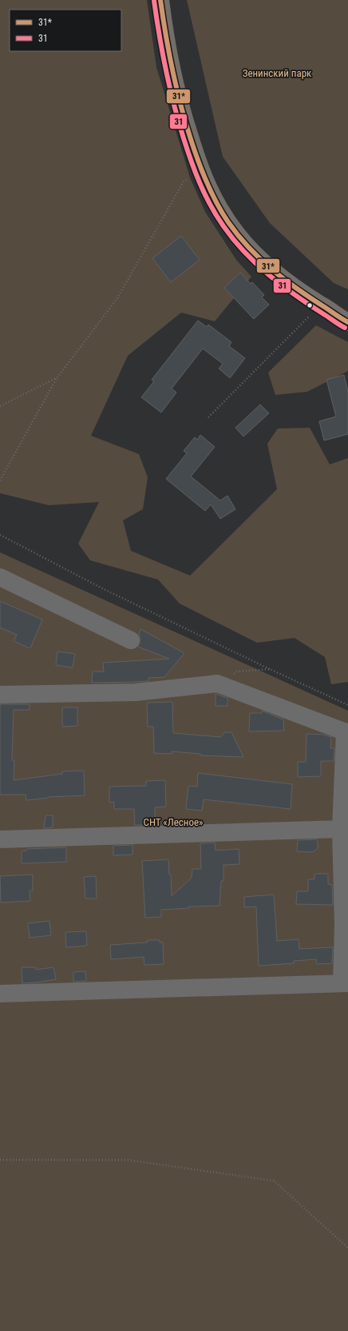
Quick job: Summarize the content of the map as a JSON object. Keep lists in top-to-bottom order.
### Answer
{
  "parks": ["Зенинский парк", "СНТ «Лесное»"],
  "lines": ["transit line 31*", "transit line 31"],
  "legend": ["31*", "31"]
}
